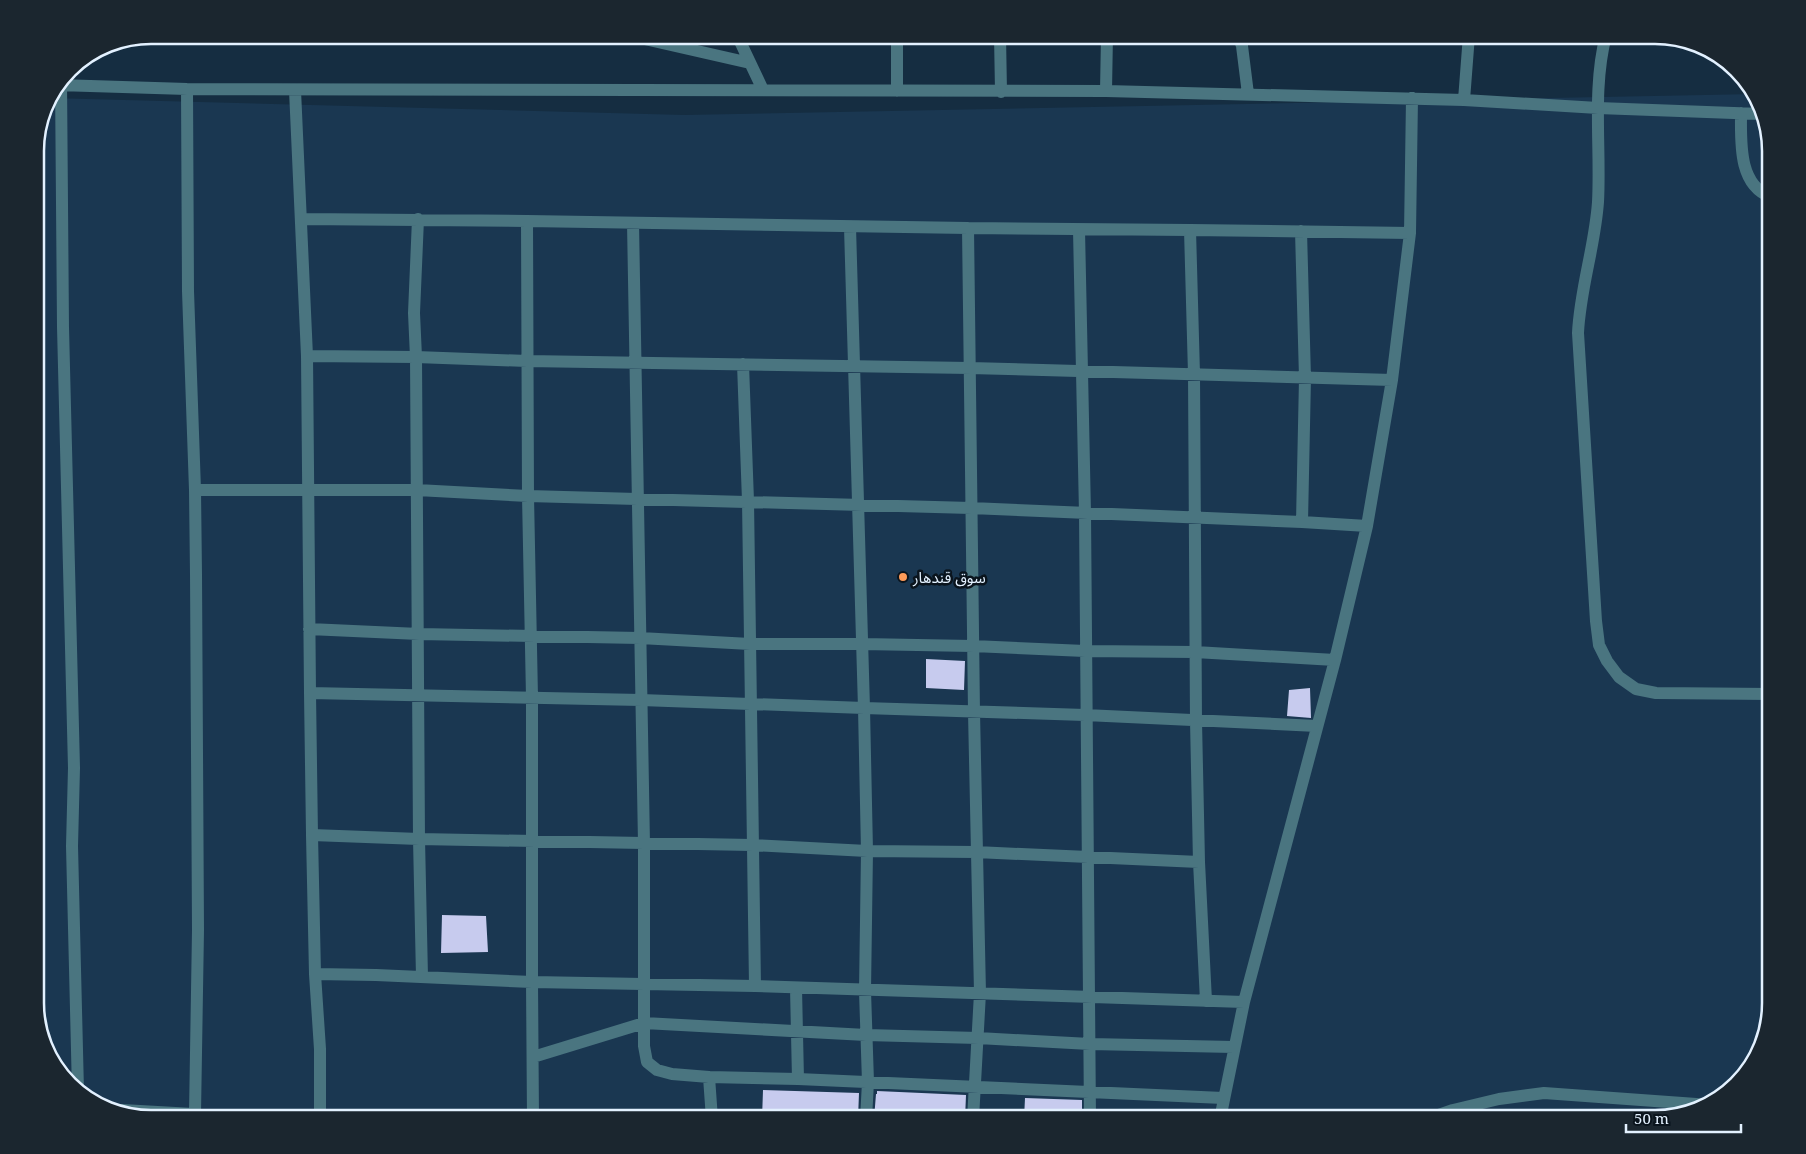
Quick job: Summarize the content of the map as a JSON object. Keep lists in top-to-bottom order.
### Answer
{
  "places": ["سوق قندهار"],
  "scale_bar": "50 m"
}
